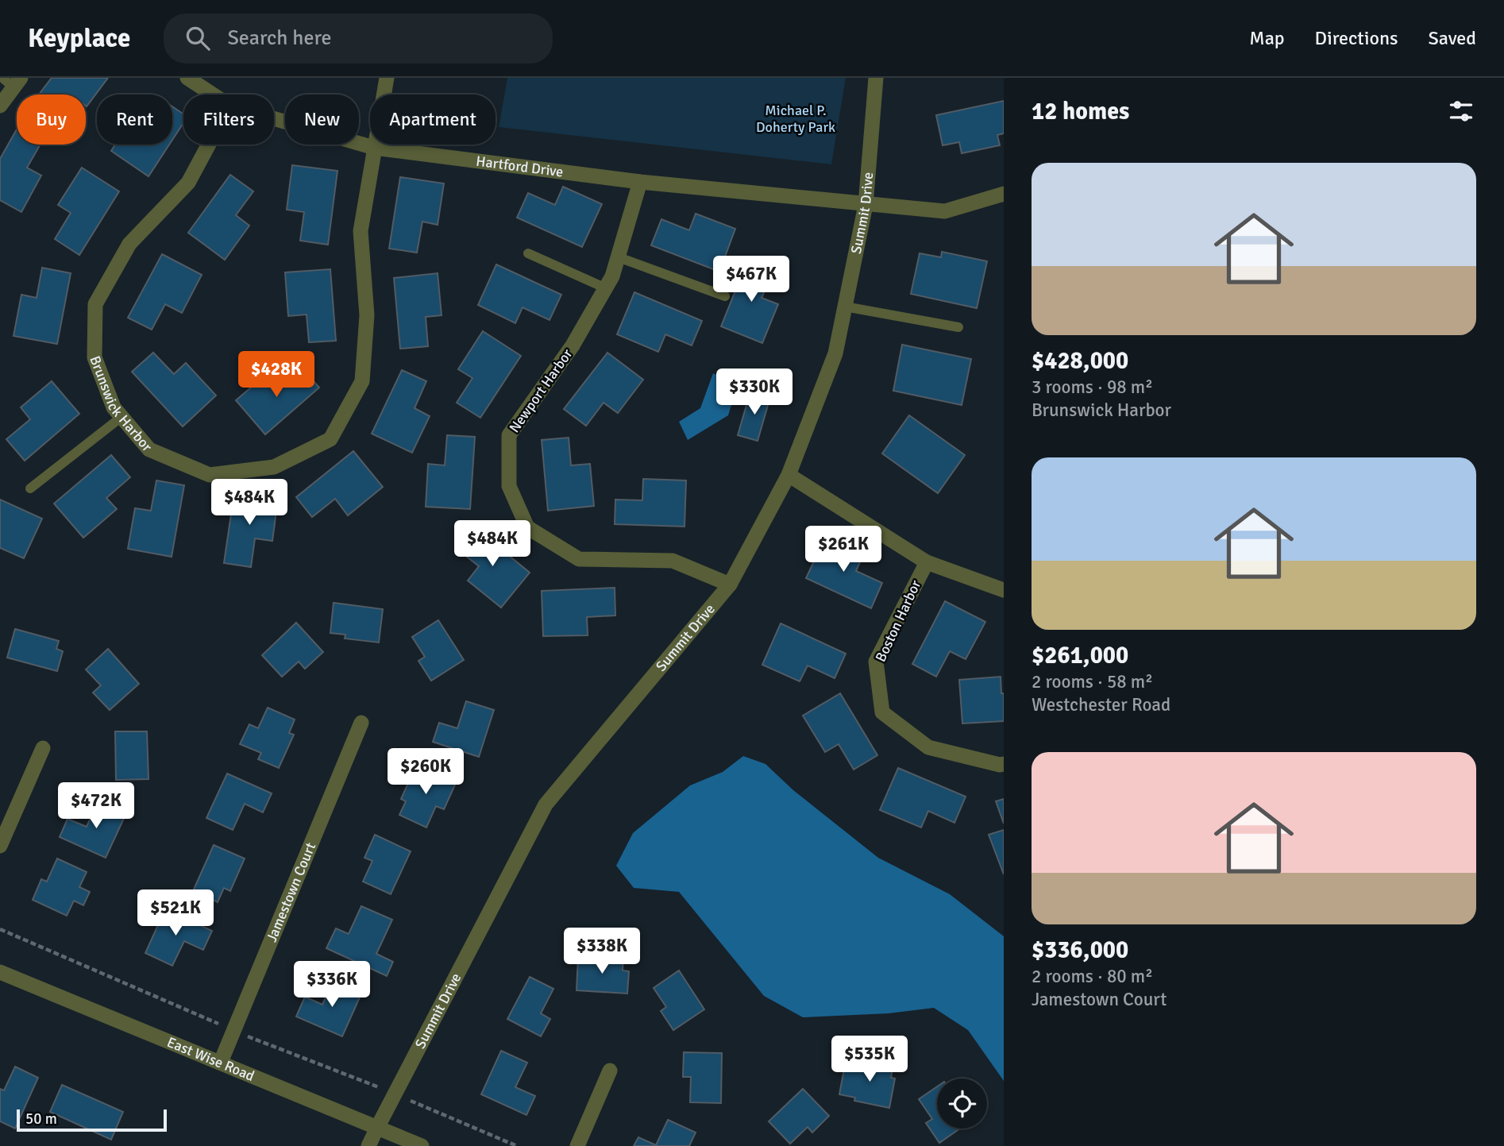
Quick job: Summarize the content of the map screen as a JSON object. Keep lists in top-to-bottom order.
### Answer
{
  "streets": {
    "street": [
      "Hartford Drive",
      "Summit Drive",
      "Newport Harbor",
      "Brunswick Harbor",
      "Boston Harbor",
      "Jamestown Court",
      "East Wise Road"
    ]
  },
  "crossings": [
    ["Hartford Drive", "Summit Drive"],
    ["Hartford Drive", "Newport Harbor"],
    ["Hartford Drive", "Brunswick Harbor"],
    ["Summit Drive", "Newport Harbor"],
    ["Summit Drive", "East Wise Road"],
    ["Jamestown Court", "East Wise Road"]
  ],
  "parks": ["Michael P. Doherty Park"],
  "scale_bar": "50 m",
  "page": {
    "header": "Keyplace",
    "search": "Search here",
    "nav": ["Map", "Directions", "Saved"],
    "heading": "12 homes",
    "chip": [
      "Buy",
      "Rent",
      "Filters",
      "New",
      "Apartment"
    ],
    "list": [
      {
        "name": "$428,000",
        "note": "3 rooms · 98 m² · Brunswick Harbor"
      },
      {
        "name": "$261,000",
        "note": "2 rooms · 58 m² · Westchester Road"
      },
      {
        "name": "$336,000",
        "note": "2 rooms · 80 m² · Jamestown Court"
      }
    ],
    "price": [
      "$467K",
      "$428K",
      "$330K",
      "$484K",
      "$484K",
      "$261K",
      "$260K",
      "$472K",
      "$521K",
      "$338K",
      "$336K",
      "$535K"
    ],
    "scale": "50 m"
  }
}
